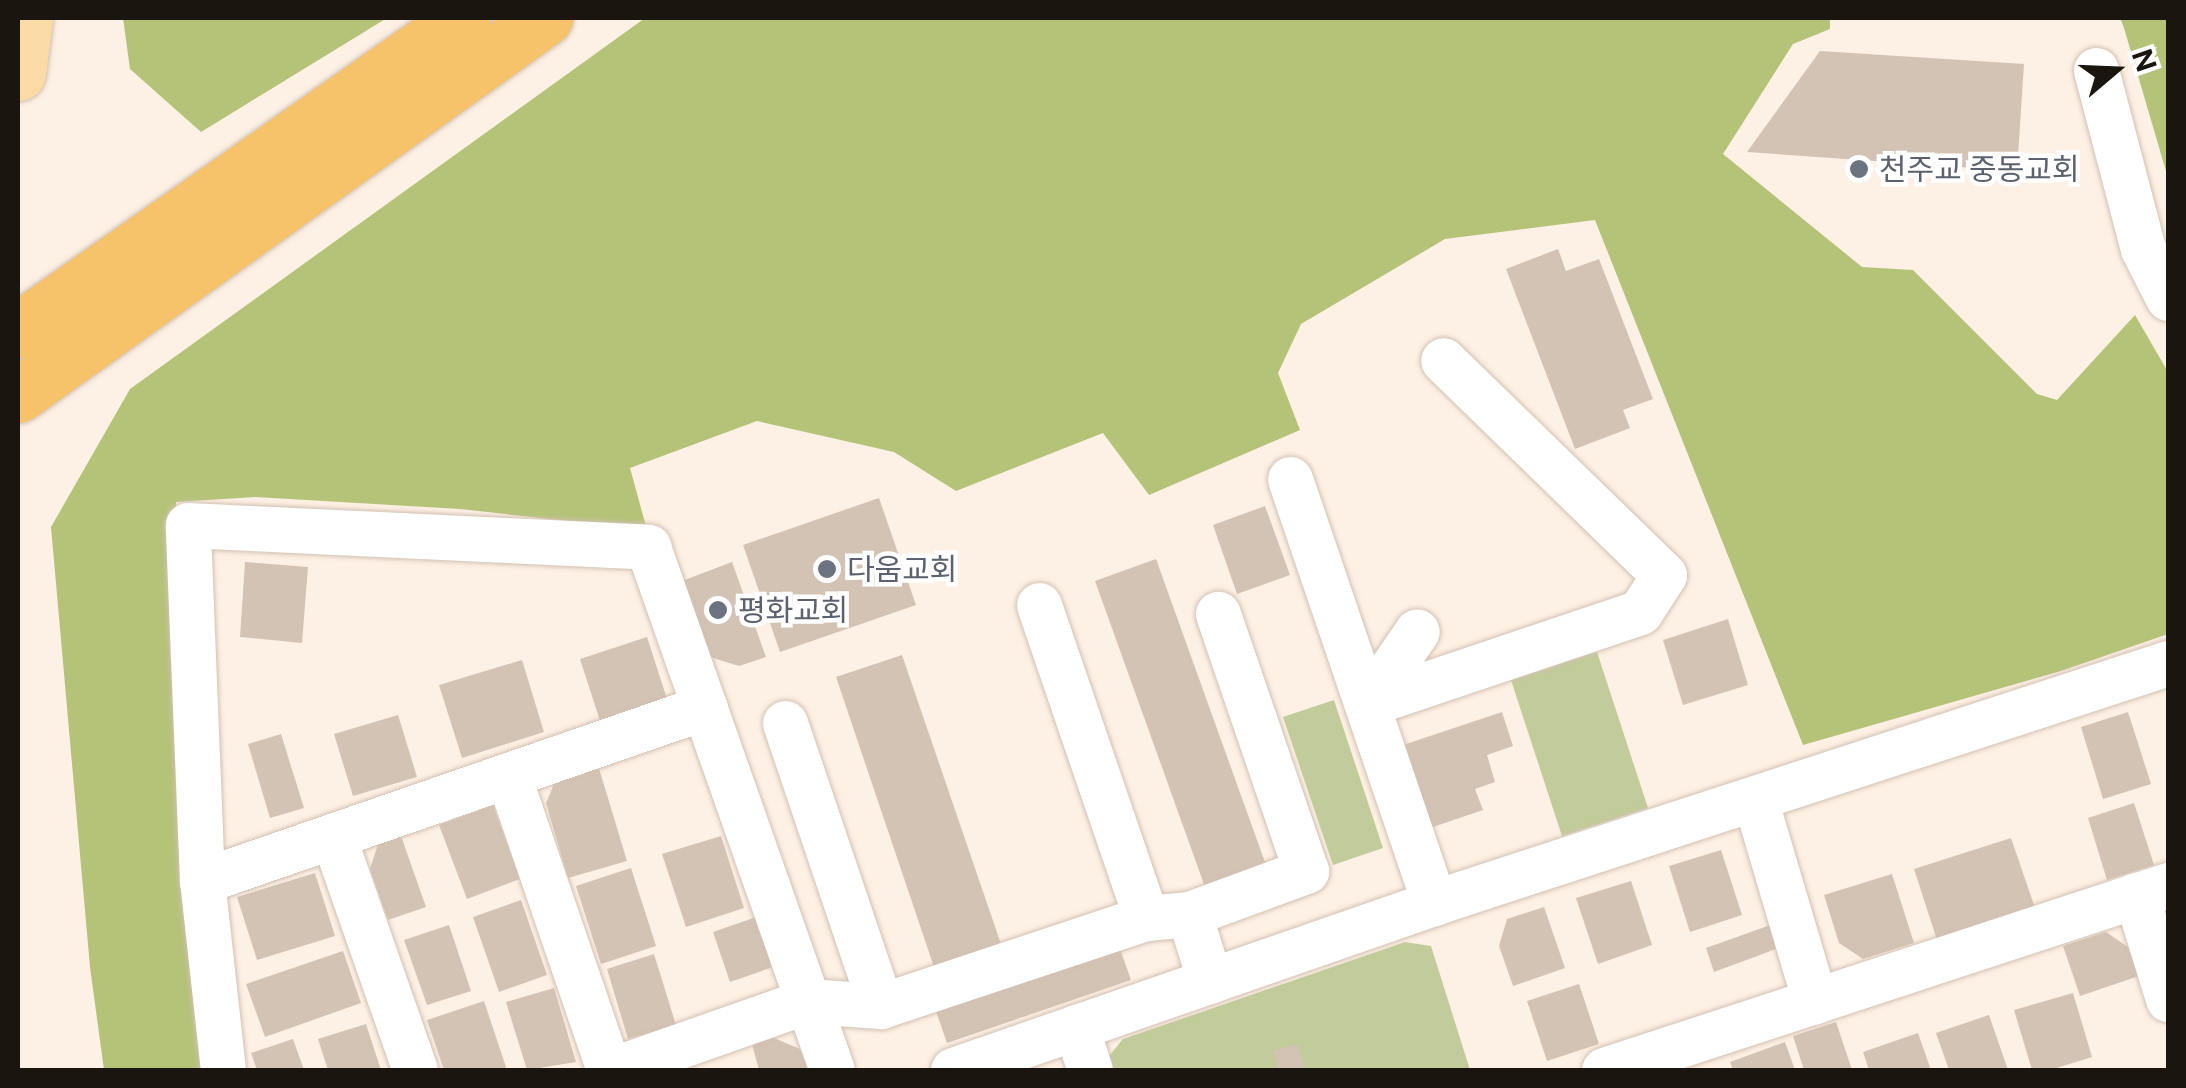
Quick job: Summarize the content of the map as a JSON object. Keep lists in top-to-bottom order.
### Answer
{
  "places": ["천주교 중동교회", "다움교회", "평화교회"],
  "north": "right"
}
